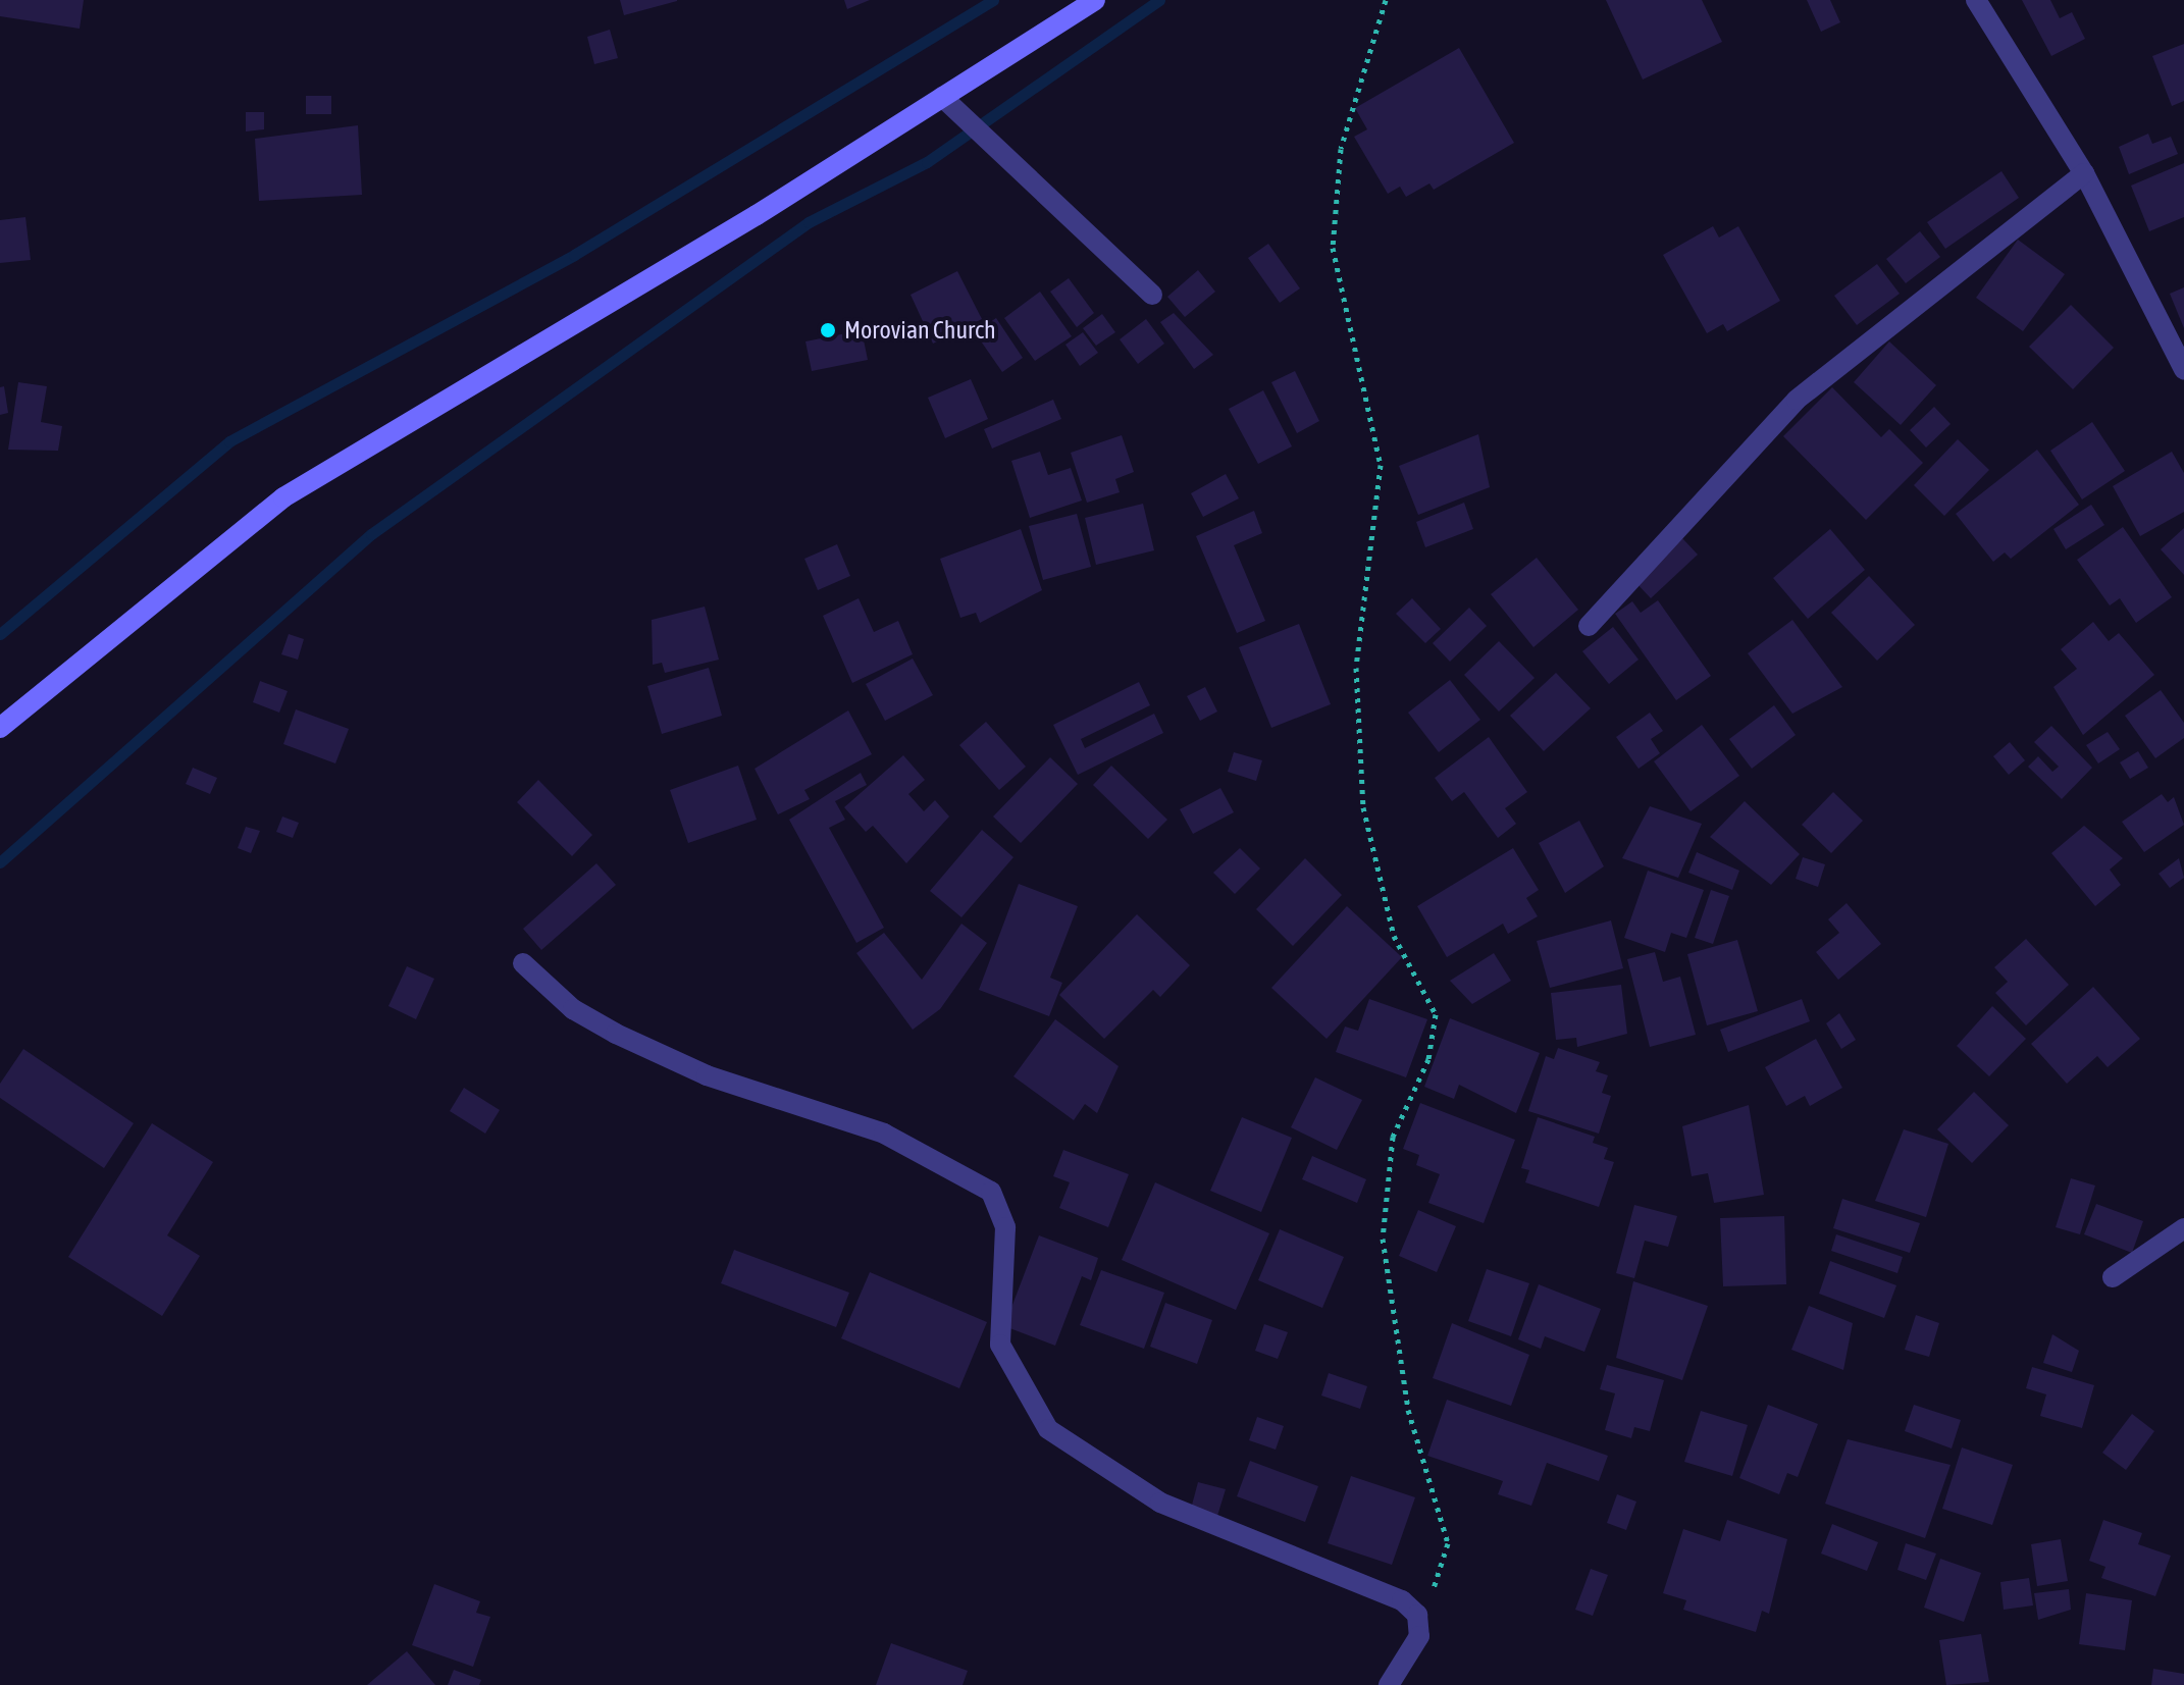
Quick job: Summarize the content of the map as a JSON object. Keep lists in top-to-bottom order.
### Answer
{
  "places": ["Morovian Church"]
}
